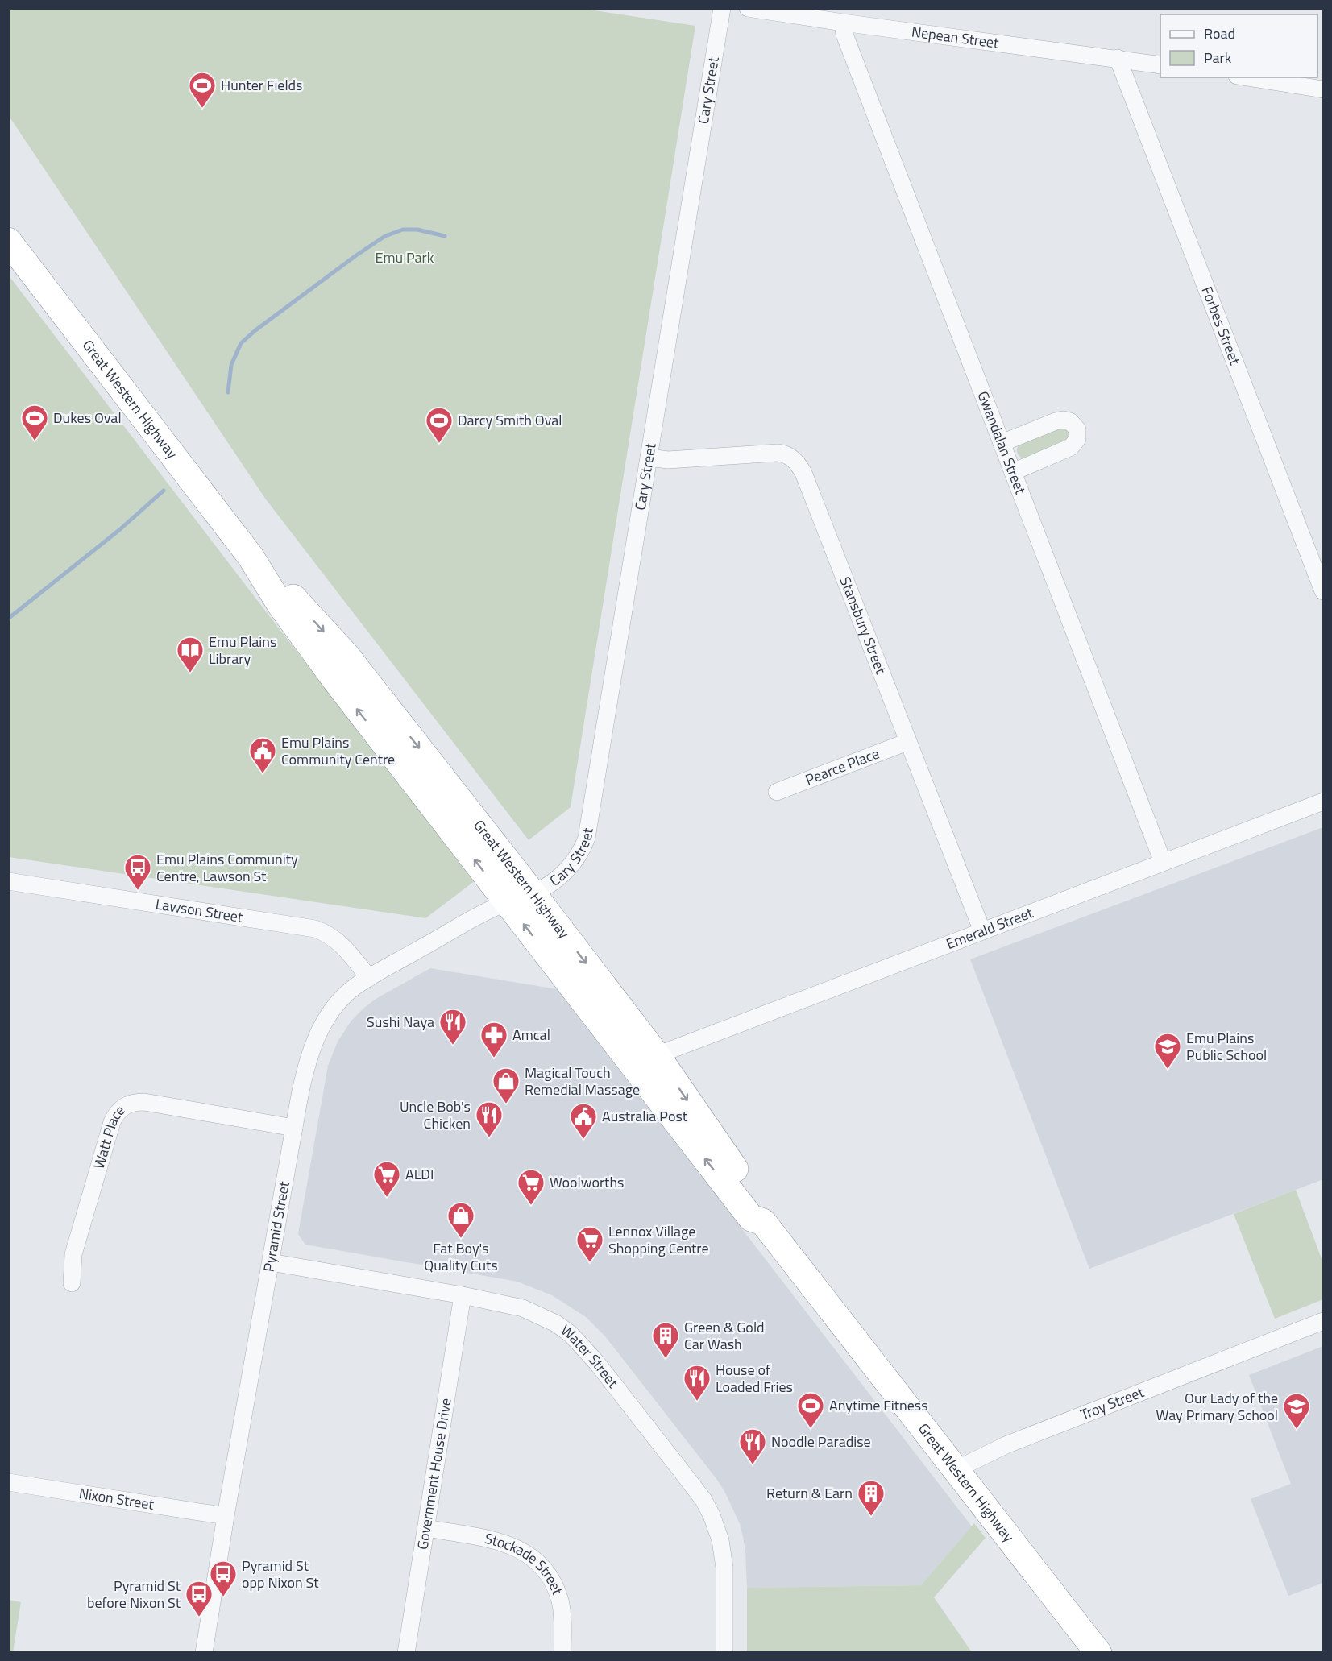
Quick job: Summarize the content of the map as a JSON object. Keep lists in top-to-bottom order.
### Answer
{
  "streets": {
    "highway": ["Great Western Highway"],
    "street": [
      "Nepean Street",
      "Cary Street",
      "Forbes Street",
      "Gwandalan Street",
      "Stansbury Street",
      "Pearce Place",
      "Lawson Street",
      "Emerald Street",
      "Watt Place",
      "Pyramid Street",
      "Water Street",
      "Troy Street",
      "Government House Drive",
      "Nixon Street",
      "Stockade Street"
    ]
  },
  "crossings": [
    ["Nepean Street", "Forbes Street"],
    ["Nepean Street", "Gwandalan Street"],
    ["Cary Street", "Great Western Highway"],
    ["Cary Street", "Stansbury Street"],
    ["Cary Street", "Pyramid Street"],
    ["Great Western Highway", "Emerald Street"],
    ["Great Western Highway", "Pyramid Street"],
    ["Great Western Highway", "Troy Street"],
    ["Gwandalan Street", "Emerald Street"],
    ["Stansbury Street", "Pearce Place"],
    ["Stansbury Street", "Emerald Street"],
    ["Lawson Street", "Pyramid Street"],
    ["Watt Place", "Pyramid Street"],
    ["Pyramid Street", "Water Street"],
    ["Pyramid Street", "Nixon Street"],
    ["Water Street", "Government House Drive"],
    ["Government House Drive", "Stockade Street"]
  ],
  "parks": ["Emu Park"],
  "places": {
    "sports": [
      "Hunter Fields",
      "Dukes Oval",
      "Darcy Smith Oval",
      "Anytime Fitness"
    ],
    "library": ["Emu Plains Library"],
    "public building": ["Emu Plains Community Centre", "Australia Post"],
    "bus stop": ["Emu Plains Community Centre, Lawson St", "Pyramid St opp Nixon St", "Pyramid St before Nixon St"],
    "restaurant": [
      "Sushi Naya",
      "Uncle Bob's Chicken",
      "House of Loaded Fries",
      "Noodle Paradise"
    ],
    "pharmacy": ["Amcal"],
    "school or university": ["Emu Plains Public School", "Our Lady of the Way Primary School"],
    "shop": ["Magical Touch Remedial Massage", "Fat Boy's Quality Cuts"],
    "supermarket": ["ALDI", "Woolworths", "Lennox Village Shopping Centre"],
    "building": ["Green & Gold Car Wash", "Return & Earn"]
  },
  "legend": ["Road", "Park"]
}
